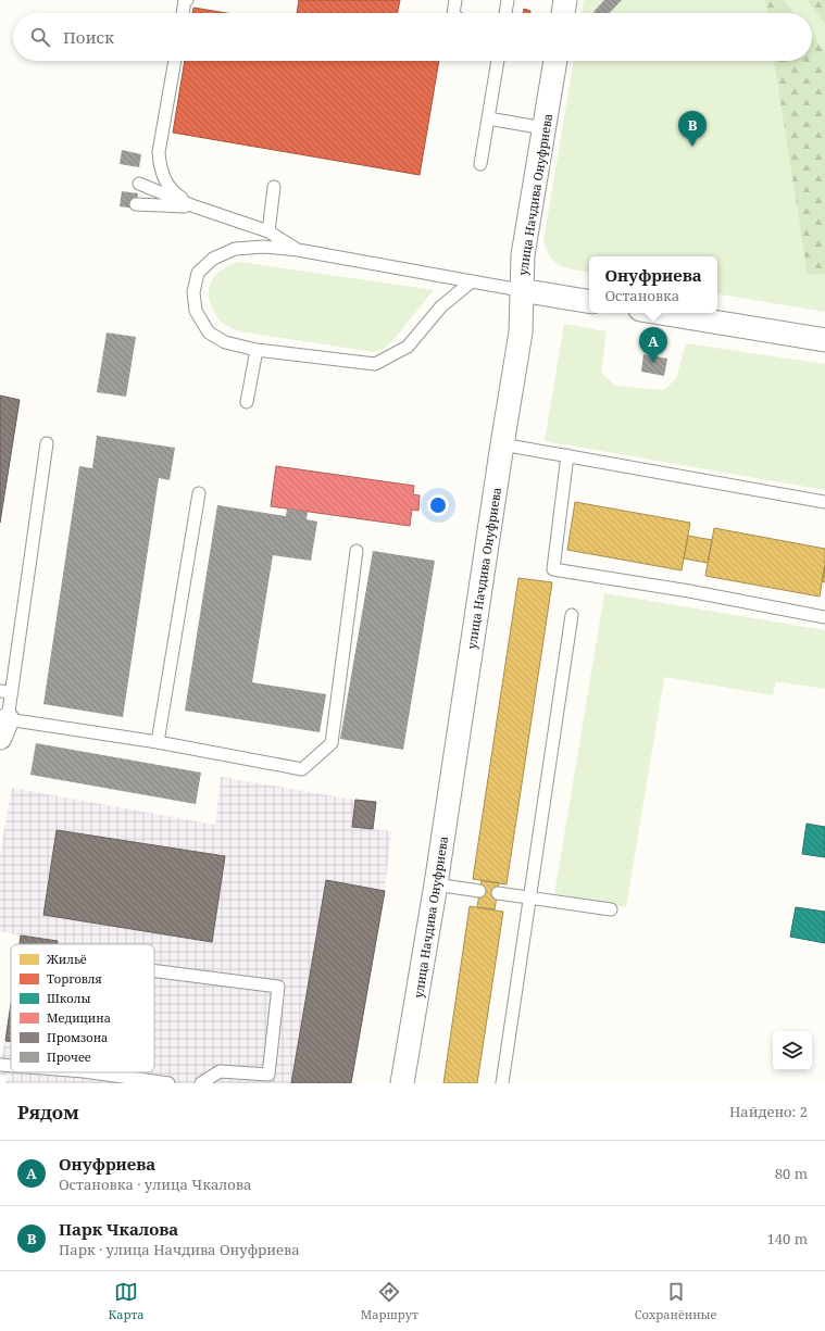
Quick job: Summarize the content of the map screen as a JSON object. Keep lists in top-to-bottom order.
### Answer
{
  "streets": {
    "street": ["улица Начдива Онуфриева"]
  },
  "legend": [
    "Жильё",
    "Торговля",
    "Школы",
    "Медицина",
    "Промзона",
    "Прочее"
  ],
  "page": {
    "search": "Поиск",
    "pins": ["B", "A"],
    "popup": ["Онуфриева", "Остановка"],
    "heading": ["Рядом", "Найдено: 2"],
    "list": [
      {
        "mark": "A",
        "name": "Онуфриева",
        "note": "Остановка · улица Чкалова",
        "value": "80 m"
      },
      {
        "mark": "B",
        "name": "Парк Чкалова",
        "note": "Парк · улица Начдива Онуфриева",
        "value": "140 m"
      }
    ],
    "nav": ["Карта", "Маршрут", "Сохранённые"]
  }
}
